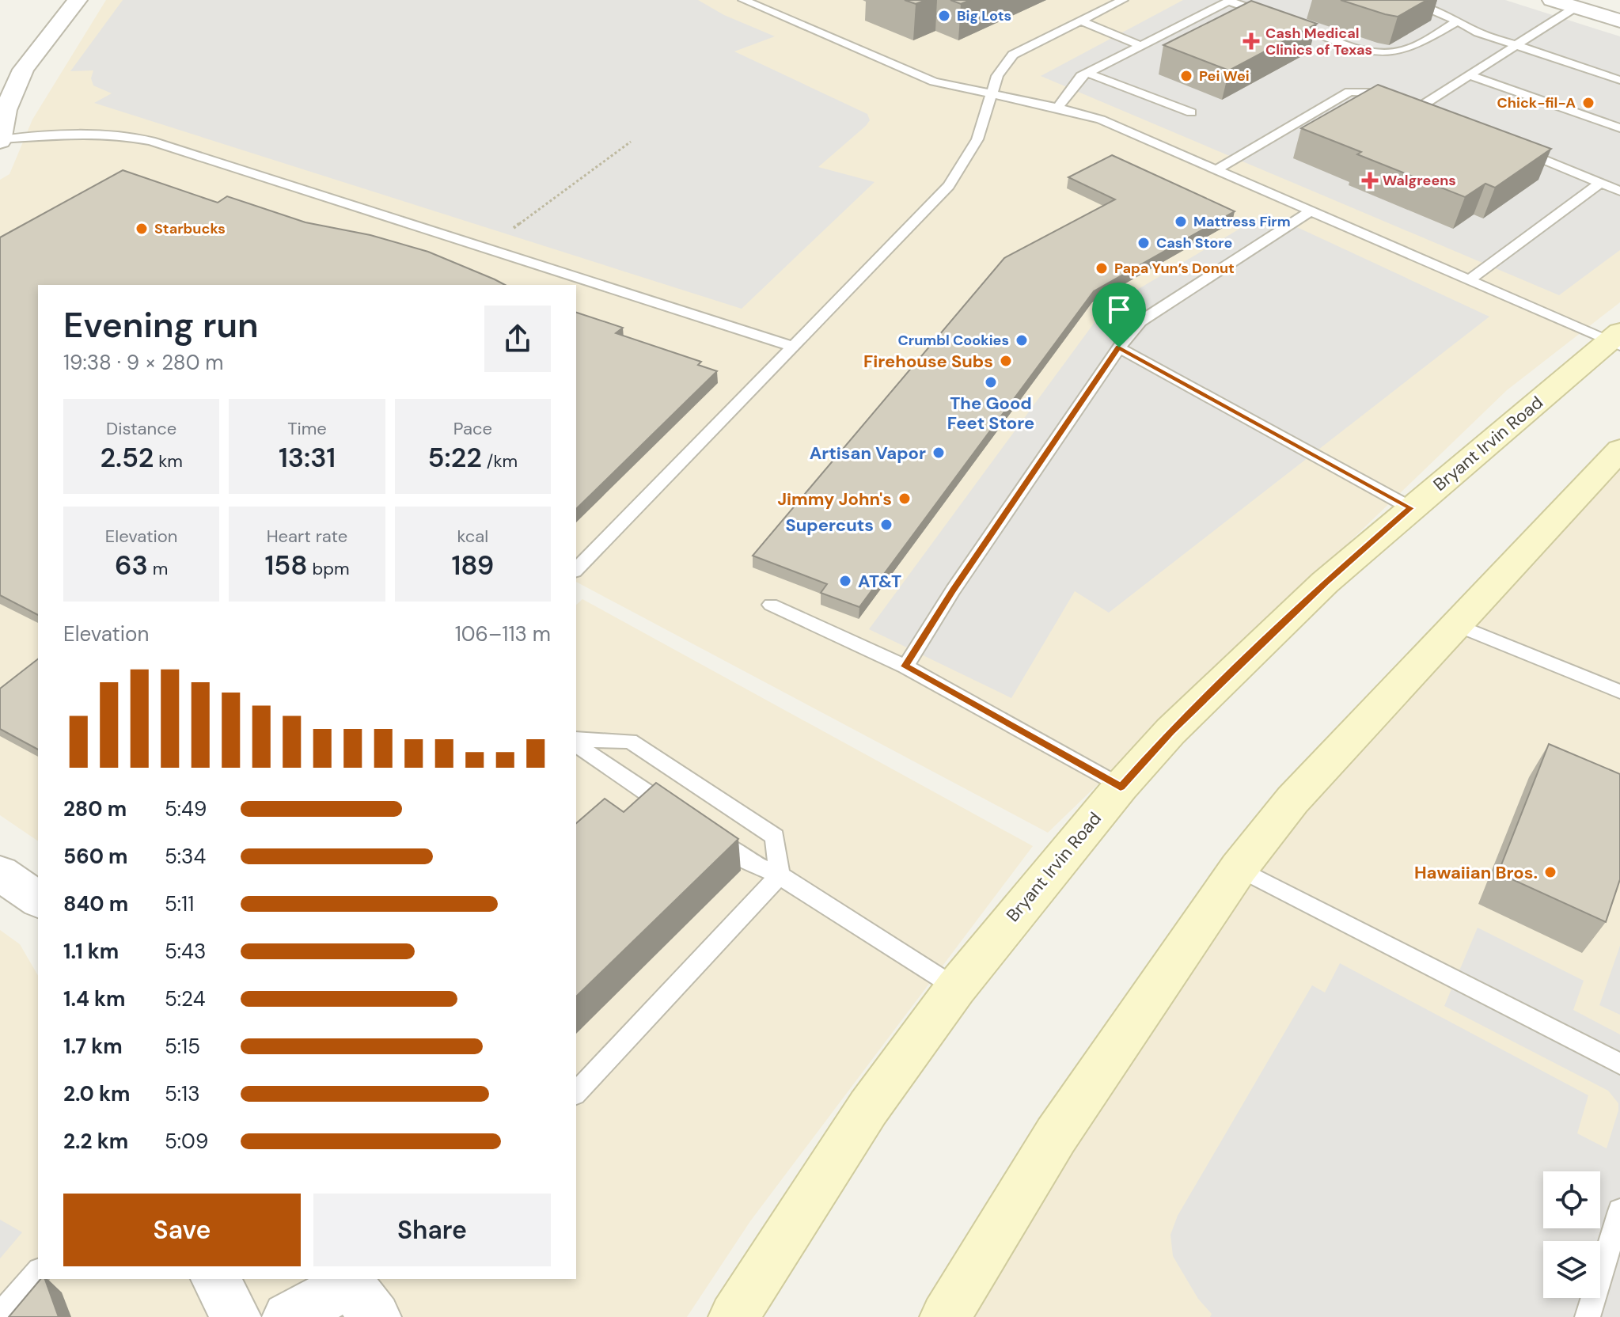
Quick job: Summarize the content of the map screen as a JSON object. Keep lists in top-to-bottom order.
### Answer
{
  "streets": {
    "main road": ["Bryant Irvin Road"]
  },
  "places": {
    "other": [
      "Big Lots",
      "Pei Wei",
      "Chick-fil-A",
      "Mattress Firm",
      "Starbucks",
      "Cash Store",
      "Papa Yun’s Donut",
      "Crumbl Cookies",
      "Firehouse Subs",
      "The Good Feet Store",
      "Artisan Vapor",
      "Jimmy John's",
      "Supercuts",
      "AT&T",
      "Hawaiian Bros."
    ],
    "health": ["Cash Medical Clinics of Texas", "Walgreens"]
  },
  "page": {
    "heading": ["Evening run", "19:38 · 9 × 280 m"],
    "stats": [
      ["Distance", "2.52 km"],
      ["Time", "13:31"],
      ["Pace", "5:22 /km"],
      ["Elevation", "63 m"],
      ["Heart rate", "158 bpm"],
      ["kcal", "189"]
    ],
    "chart": ["Elevation", "106–113 m"],
    "list": [
      {
        "name": "280 m",
        "note": "5:49"
      },
      {
        "name": "560 m",
        "note": "5:34"
      },
      {
        "name": "840 m",
        "note": "5:11"
      },
      {
        "name": "1.1 km",
        "note": "5:43"
      },
      {
        "name": "1.4 km",
        "note": "5:24"
      },
      {
        "name": "1.7 km",
        "note": "5:15"
      },
      {
        "name": "2.0 km",
        "note": "5:13"
      },
      {
        "name": "2.2 km",
        "note": "5:09"
      }
    ],
    "buttons": ["Save", "Share"]
  }
}
